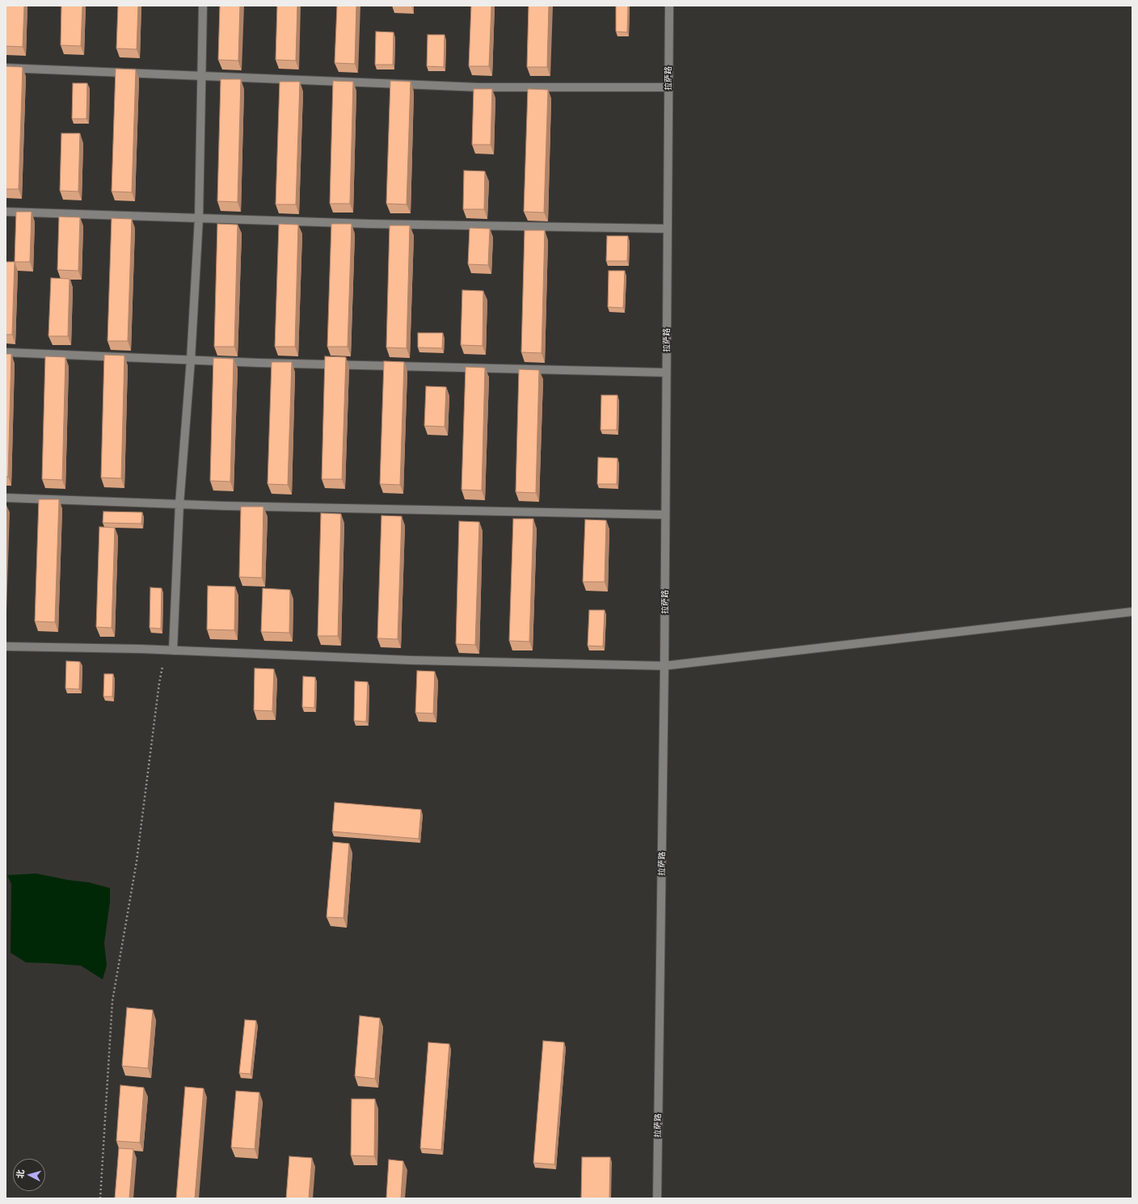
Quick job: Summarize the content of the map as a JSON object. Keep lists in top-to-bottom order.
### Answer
{
  "streets": {
    "street": ["拉萨路"]
  },
  "north": "left"
}
